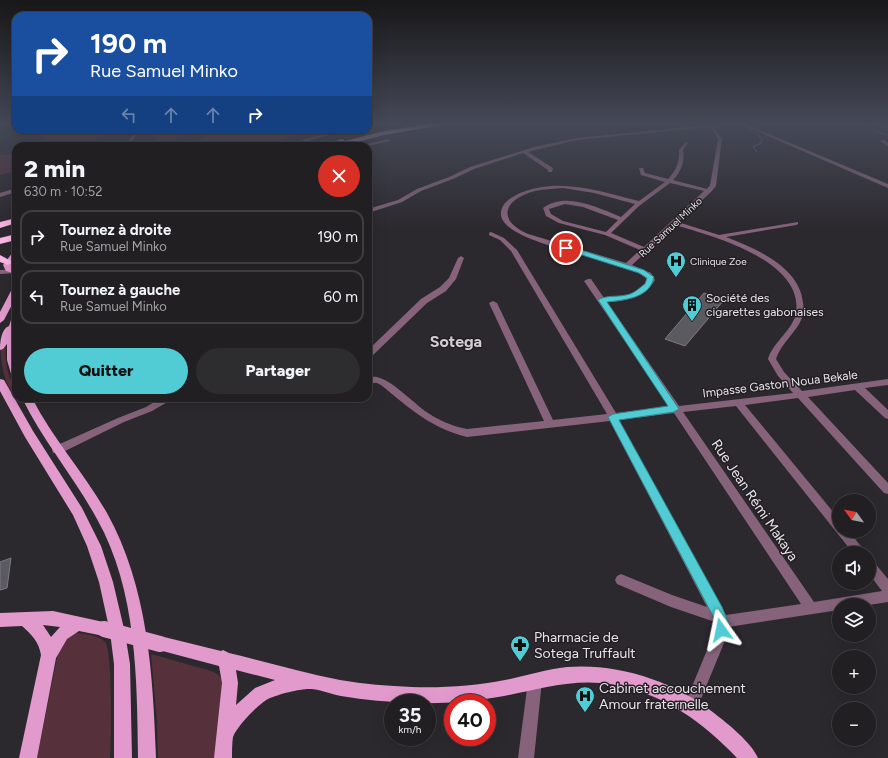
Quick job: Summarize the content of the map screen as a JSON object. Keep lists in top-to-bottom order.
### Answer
{
  "streets": {
    "street": ["Rue Samuel Minko", "Impasse Gaston Noua Bekale", "Rue Jean Rémi Makaya"]
  },
  "crossings": [
    ["Impasse Gaston Noua Bekale", "Rue Jean Rémi Makaya"]
  ],
  "districts": ["Sotega"],
  "places": {
    "hospital": ["Clinique Zoe", "Cabinet accouchement Amour fraternelle"],
    "building": ["Société des cigarettes gabonaises"],
    "pharmacy": ["Pharmacie de Sotega Truffault"]
  },
  "north": "top left",
  "page": {
    "turn": ["190 m", "Rue Samuel Minko"],
    "heading": ["2 min", "630 m · 10:52"],
    "list": [
      {
        "name": "Tournez à droite",
        "note": "Rue Samuel Minko",
        "value": "190 m"
      },
      {
        "name": "Tournez à gauche",
        "note": "Rue Samuel Minko",
        "value": "60 m"
      }
    ],
    "buttons": ["Quitter", "Partager"],
    "map_buttons": ["+", "−"],
    "speed": "35 km/h",
    "limit": "40"
  }
}
